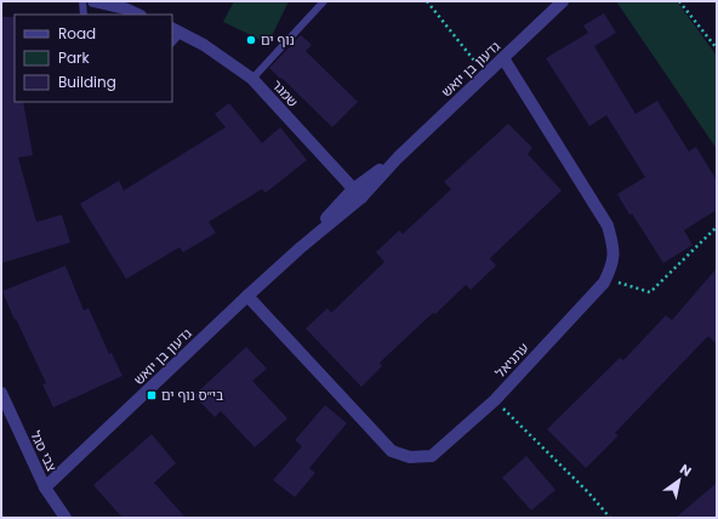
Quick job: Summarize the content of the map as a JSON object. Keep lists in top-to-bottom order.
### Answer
{
  "streets": {
    "street": [
      "גדעון בן יואש",
      "שמגר",
      "עתניאל",
      "צבי סגל"
    ]
  },
  "crossings": [
    ["גדעון בן יואש", "שמגר"],
    ["גדעון בן יואש", "עתניאל"],
    ["גדעון בן יואש", "צבי סגל"]
  ],
  "places": {
    "other": ["נוף ים"],
    "transit": ["בי״ס נוף ים"]
  },
  "legend": ["Road", "Park", "Building"],
  "north": "top right"
}
